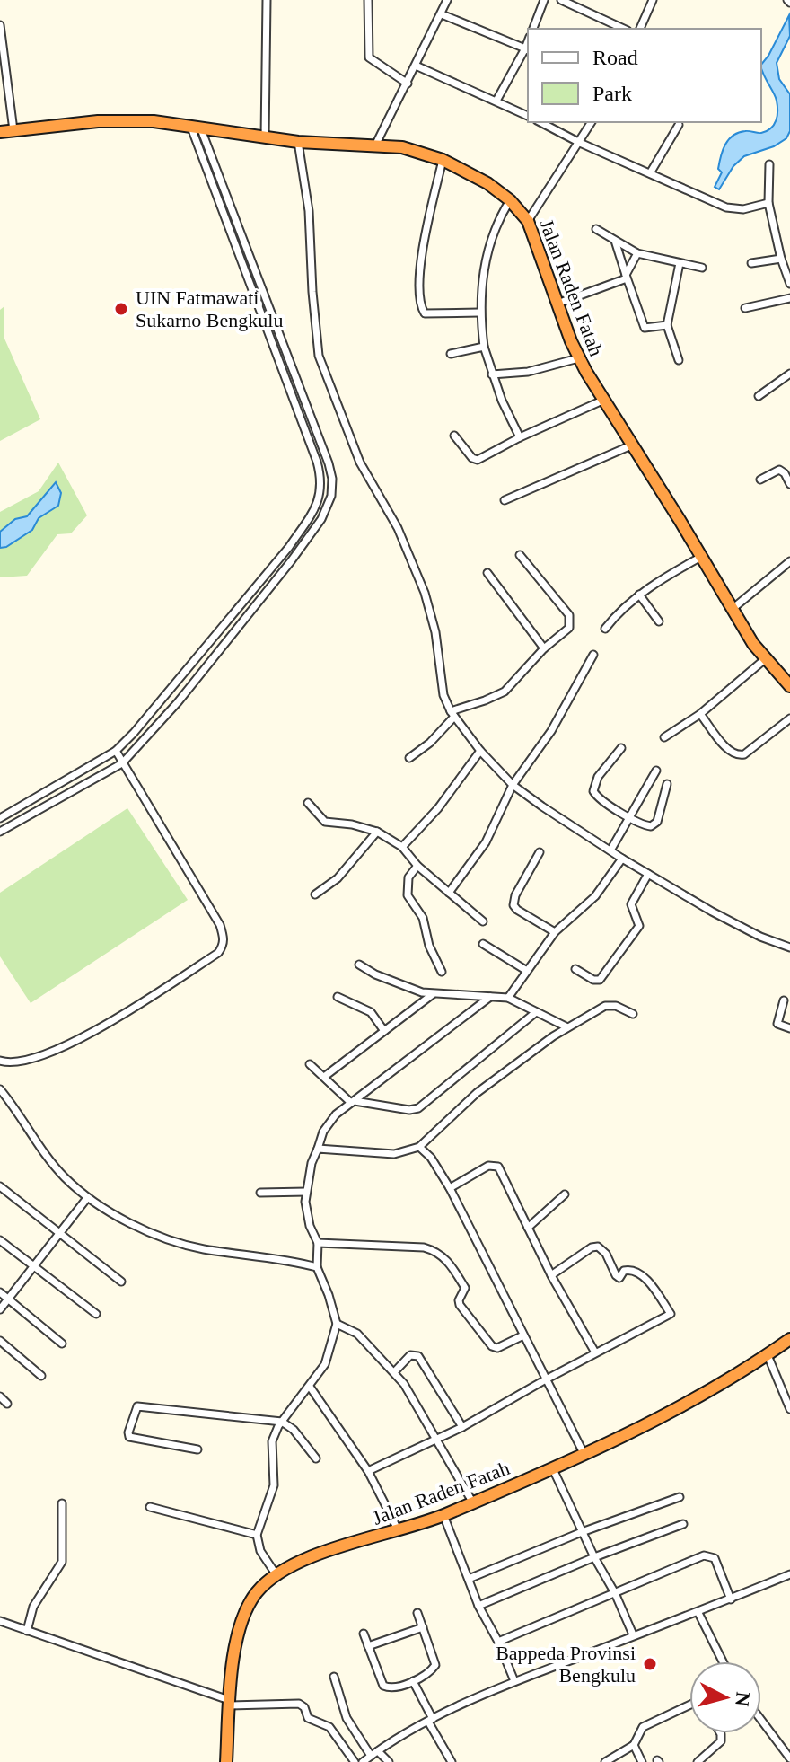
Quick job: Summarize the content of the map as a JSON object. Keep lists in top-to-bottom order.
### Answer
{
  "streets": {
    "highway": ["Jalan Raden Fatah"]
  },
  "places": ["UIN Fatmawati Sukarno Bengkulu", "Bappeda Provinsi Bengkulu"],
  "legend": ["Road", "Park"],
  "north": "right"
}
